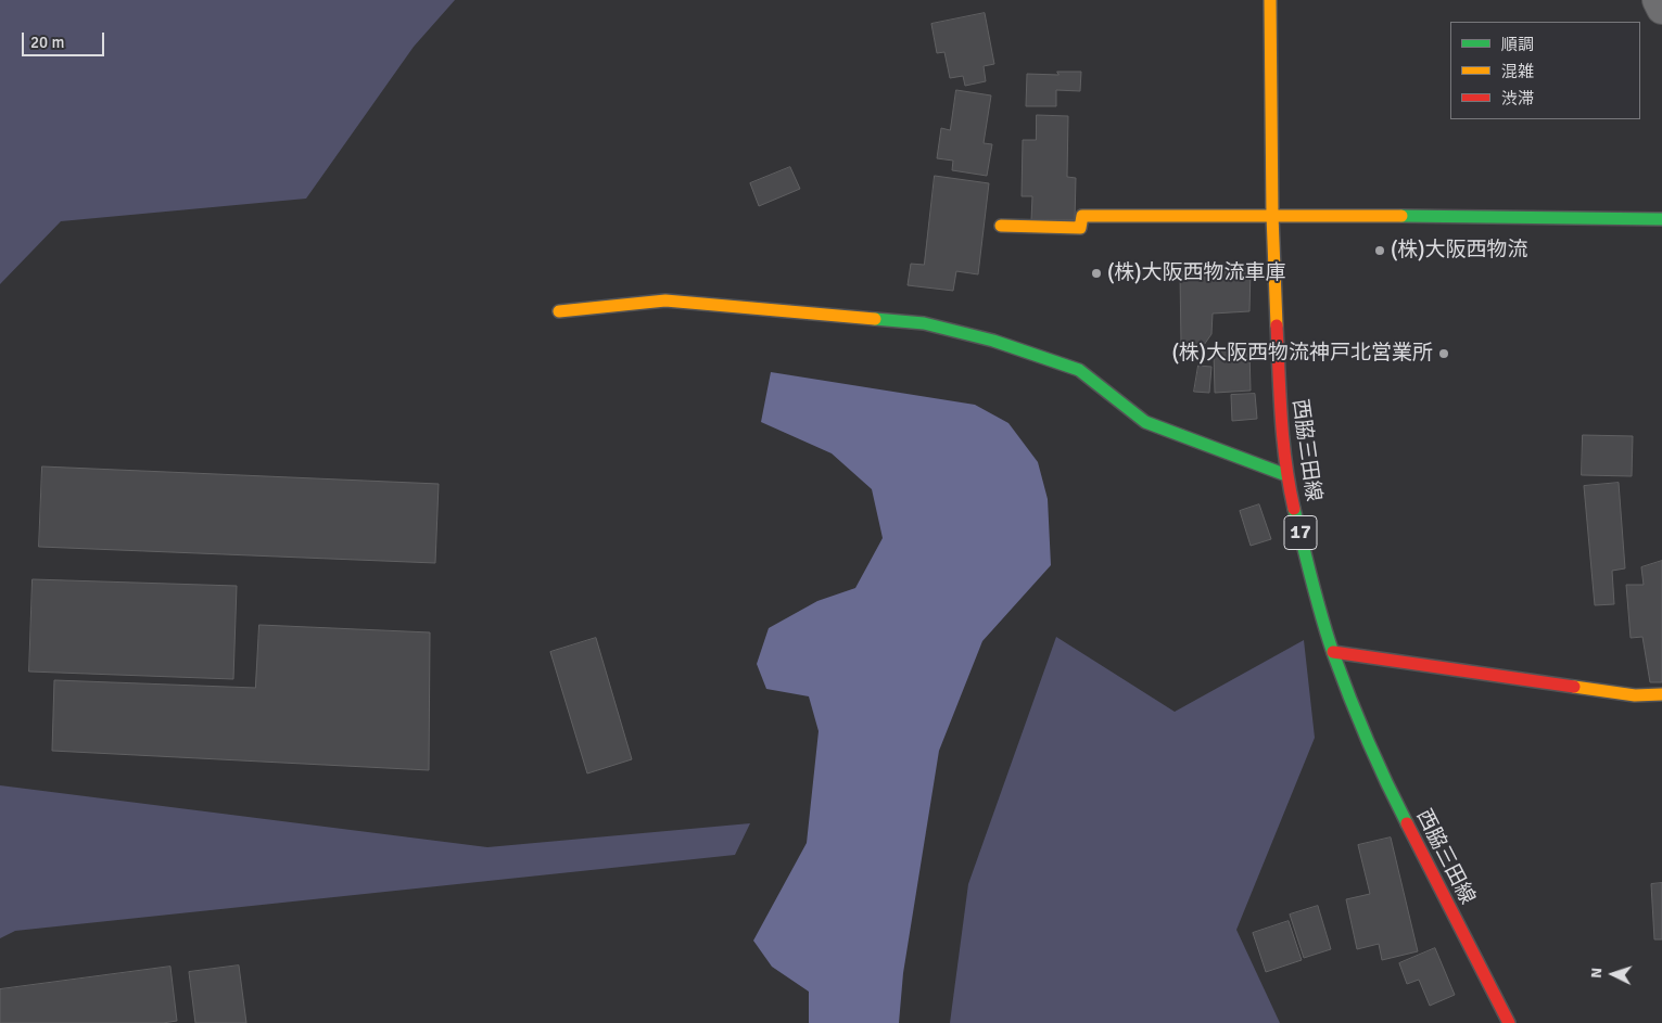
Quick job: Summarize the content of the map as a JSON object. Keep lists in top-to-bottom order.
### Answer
{
  "streets": {
    "street": ["西脇三田線", "17"]
  },
  "places": ["(株)大阪西物流", "(株)大阪西物流車庫", "(株)大阪西物流神戸北営業所"],
  "legend": ["順調", "混雑", "渋滞"],
  "scale_bar": "20 m",
  "north": "left"
}
